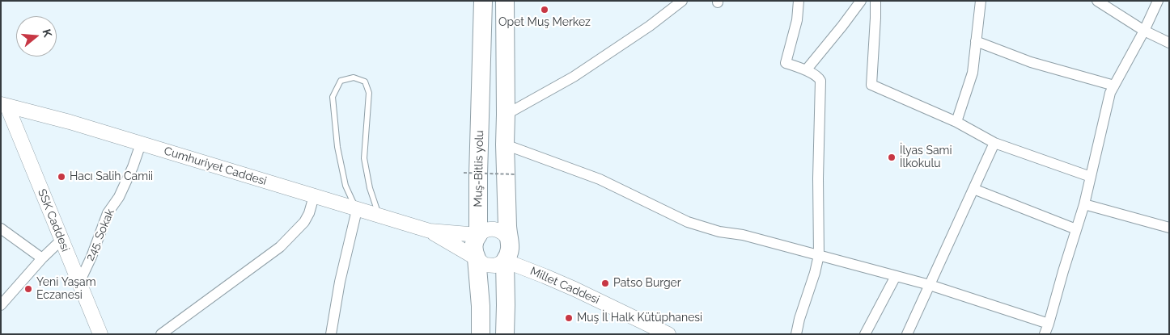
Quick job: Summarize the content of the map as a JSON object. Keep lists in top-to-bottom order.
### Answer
{
  "streets": {
    "highway": ["Muş-Bitlis yolu"],
    "street": [
      "Cumhuriyet Caddesi",
      "SSK Caddesi",
      "245. Sokak",
      "Millet Caddesi"
    ]
  },
  "crossings": [
    ["Cumhuriyet Caddesi", "Muş-Bitlis yolu"],
    ["Cumhuriyet Caddesi", "SSK Caddesi"],
    ["Cumhuriyet Caddesi", "245. Sokak"],
    ["Cumhuriyet Caddesi", "Millet Caddesi"],
    ["Muş-Bitlis yolu", "Millet Caddesi"],
    ["SSK Caddesi", "245. Sokak"]
  ],
  "places": [
    "Opet Muş Merkez",
    "İlyas Sami İlkokulu",
    "Hacı Salih Camii",
    "Patso Burger",
    "Yeni Yaşam Eczanesi",
    "Muş İl Halk Kütüphanesi"
  ],
  "north": "right"
}
